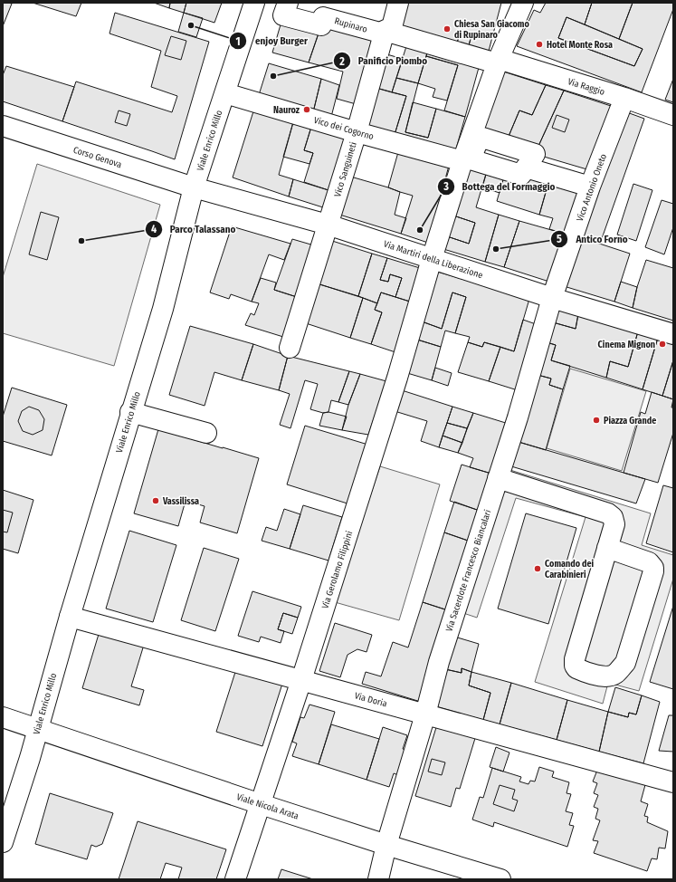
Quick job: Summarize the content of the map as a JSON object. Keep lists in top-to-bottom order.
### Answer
{
  "streets": {
    "street": [
      "Rupinaro",
      "Via Raggio",
      "Vico dei Cogorno",
      "Viale Enrico Millo",
      "Corso Genova",
      "Vico Sanguineti",
      "Vico Antonio Oneto",
      "Via Martiri della Liberazione",
      "Via Gerolamo Filippini",
      "Via Sacerdote Francesco Biancalari",
      "Via Doria",
      "Viale Nicola Arata"
    ]
  },
  "crossings": [
    ["Rupinaro", "Via Raggio"],
    ["Rupinaro", "Vico Sanguineti"],
    ["Via Raggio", "Vico Sanguineti"],
    ["Via Raggio", "Vico Antonio Oneto"],
    ["Via Raggio", "Via Gerolamo Filippini"],
    ["Vico dei Cogorno", "Viale Enrico Millo"],
    ["Vico dei Cogorno", "Vico Sanguineti"],
    ["Vico dei Cogorno", "Via Gerolamo Filippini"],
    ["Viale Enrico Millo", "Corso Genova"],
    ["Viale Enrico Millo", "Via Martiri della Liberazione"],
    ["Viale Enrico Millo", "Via Doria"],
    ["Viale Enrico Millo", "Viale Nicola Arata"],
    ["Corso Genova", "Via Martiri della Liberazione"],
    ["Vico Sanguineti", "Via Martiri della Liberazione"],
    ["Vico Antonio Oneto", "Via Martiri della Liberazione"],
    ["Vico Antonio Oneto", "Via Sacerdote Francesco Biancalari"],
    ["Via Martiri della Liberazione", "Via Gerolamo Filippini"],
    ["Via Martiri della Liberazione", "Via Sacerdote Francesco Biancalari"],
    ["Via Gerolamo Filippini", "Via Doria"],
    ["Via Gerolamo Filippini", "Viale Nicola Arata"],
    ["Via Sacerdote Francesco Biancalari", "Via Doria"],
    ["Via Sacerdote Francesco Biancalari", "Viale Nicola Arata"]
  ],
  "places": [
    "enjoy Burger",
    "Chiesa San Giacomo di Rupinaro",
    "Hotel Monte Rosa",
    "Panificio Piombo",
    "Nauroz",
    "Bottega del Formaggio",
    "Parco Talassano",
    "Antico Forno",
    "Cinema Mignon",
    "Piazza Grande",
    "Vassilissa",
    "Comando dei Carabinieri"
  ]
}
